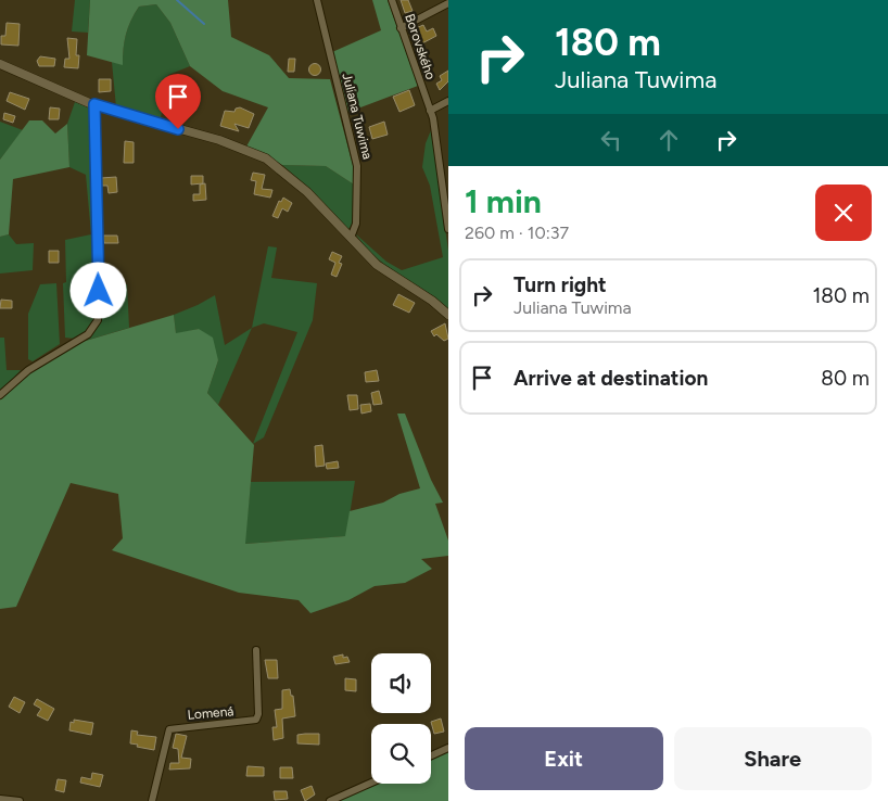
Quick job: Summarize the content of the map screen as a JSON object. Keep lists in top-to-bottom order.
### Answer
{
  "streets": {
    "street": ["Borovského", "Juliana Tuwima", "Lomená"]
  },
  "page": {
    "turn": ["180 m", "Juliana Tuwima"],
    "heading": ["1 min", "260 m · 10:37"],
    "list": [
      {
        "name": "Turn right",
        "note": "Juliana Tuwima",
        "value": "180 m"
      },
      {
        "name": "Arrive at destination",
        "value": "80 m"
      }
    ],
    "buttons": ["Exit", "Share"]
  }
}
